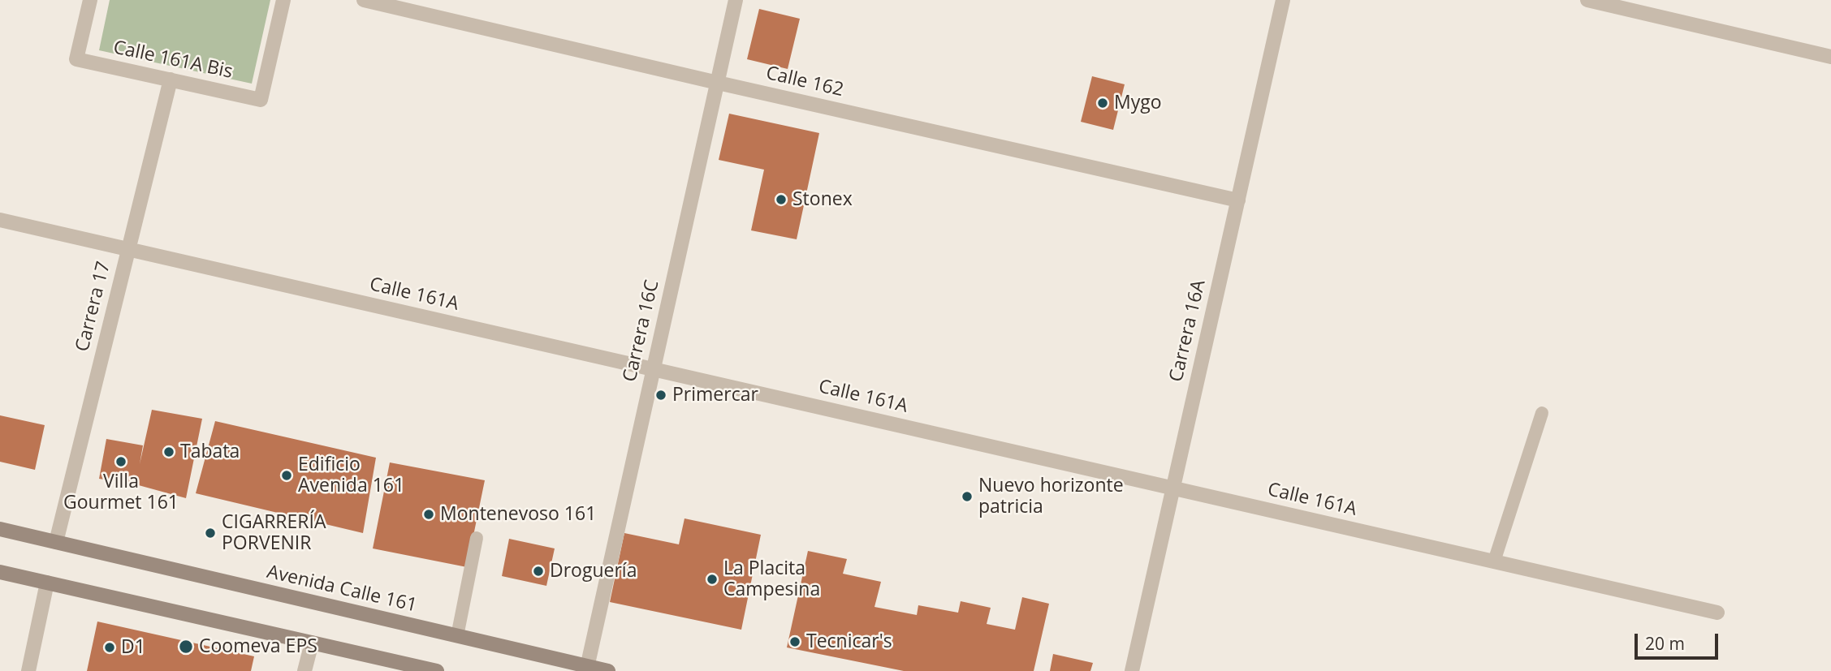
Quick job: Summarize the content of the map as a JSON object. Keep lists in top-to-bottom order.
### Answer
{
  "streets": {
    "main road": ["Avenida Calle 161"],
    "street": [
      "Calle 161A Bis",
      "Calle 162",
      "Calle 161A",
      "Carrera 17",
      "Carrera 16C",
      "Carrera 16A"
    ]
  },
  "crossings": [
    ["Calle 161A Bis", "Carrera 17"],
    ["Calle 162", "Carrera 16C"],
    ["Calle 162", "Carrera 16A"],
    ["Calle 161A", "Carrera 17"],
    ["Calle 161A", "Carrera 16C"],
    ["Calle 161A", "Carrera 16A"],
    ["Carrera 17", "Avenida Calle 161"],
    ["Carrera 16C", "Avenida Calle 161"]
  ],
  "places": [
    "Mygo",
    "Stonex",
    "Primercar",
    "Tabata",
    "Villa Gourmet 161",
    "Edificio Avenida 161",
    "Nuevo horizonte patricia",
    "Montenevoso 161",
    "CIGARRERÍA PORVENIR",
    "Droguería",
    "La Placita Campesina",
    "Tecnicar's",
    "Coomeva EPS",
    "D1"
  ],
  "scale_bar": "20 m"
}
